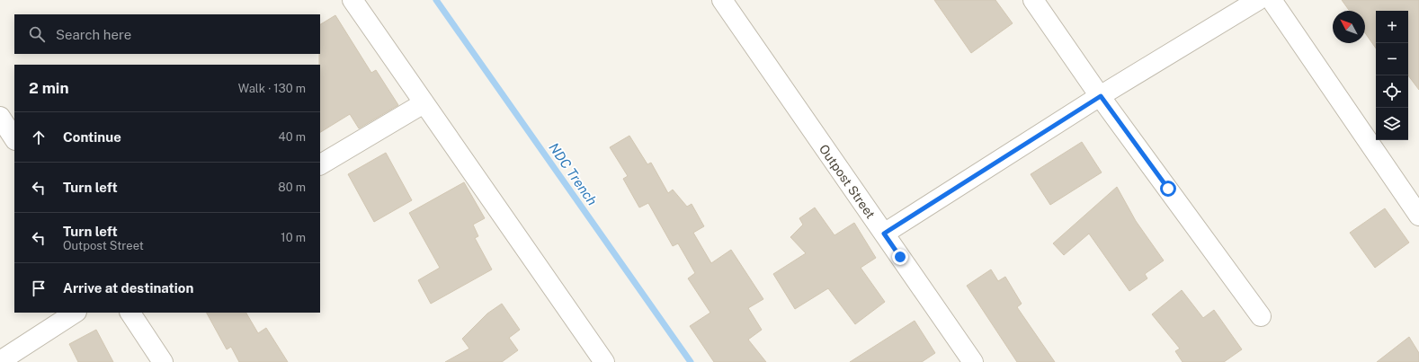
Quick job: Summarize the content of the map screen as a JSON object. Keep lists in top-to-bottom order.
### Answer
{
  "streets": {
    "street": ["Outpost Street"]
  },
  "water": ["NDC Trench"],
  "north": "top left",
  "page": {
    "map_buttons": ["+", "−"],
    "search": "Search here",
    "heading": ["2 min", "Walk · 130 m"],
    "list": [
      ["Continue", "40 m"],
      ["Turn left", "80 m"],
      ["Turn left", "Outpost Street", "10 m"],
      "Arrive at destination"
    ]
  }
}
